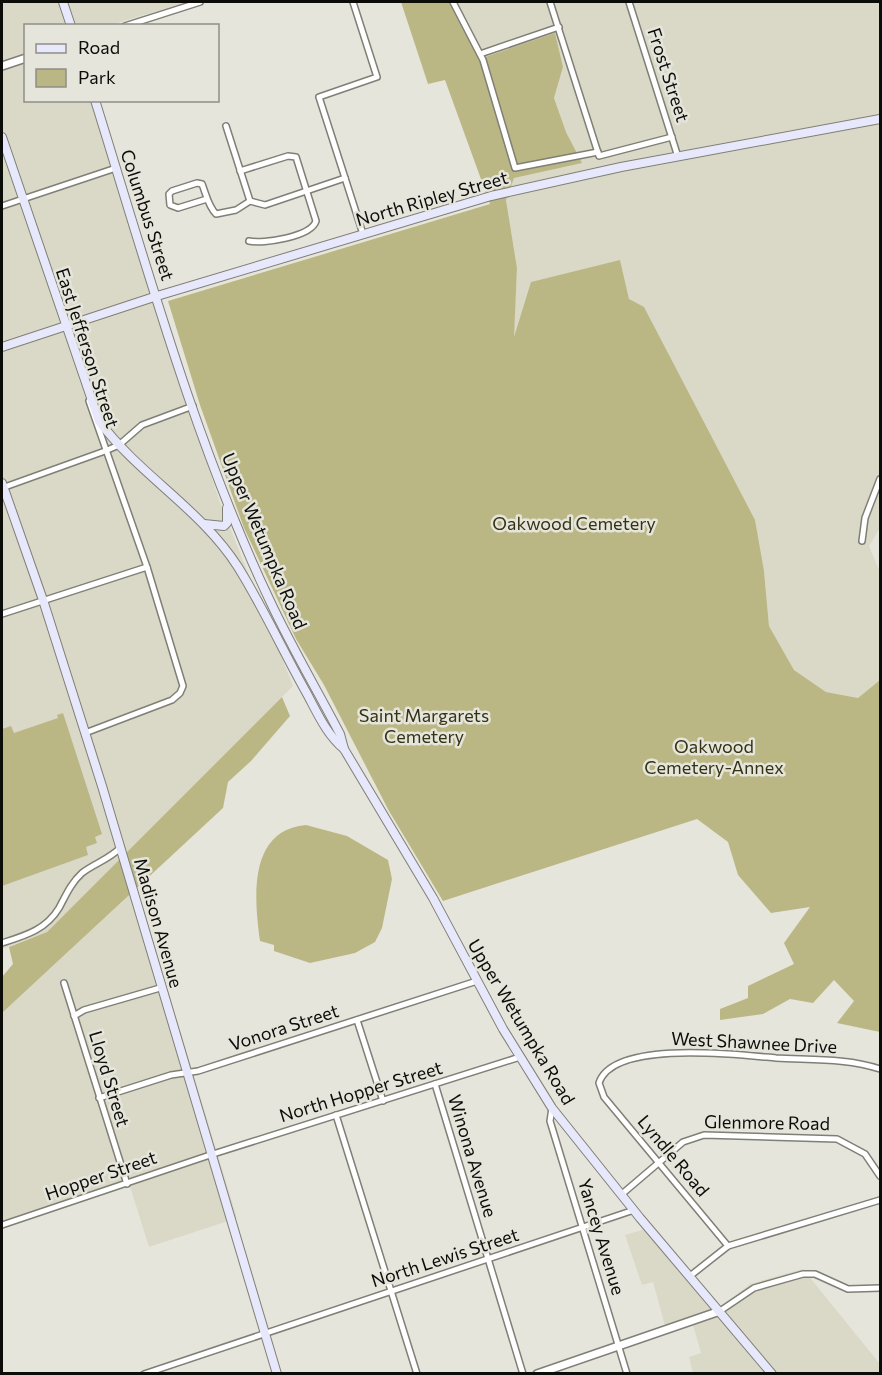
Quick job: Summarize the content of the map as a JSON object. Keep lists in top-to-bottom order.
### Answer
{
  "streets": {
    "main road": [
      "North Ripley Street",
      "Columbus Street",
      "East Jefferson Street",
      "Upper Wetumpka Road",
      "Madison Avenue"
    ],
    "street": [
      "Frost Street",
      "Vonora Street",
      "West Shawnee Drive",
      "Lloyd Street",
      "North Hopper Street",
      "Glenmore Road",
      "Winona Avenue",
      "Lyndle Road",
      "Hopper Street",
      "Yancey Avenue",
      "North Lewis Street"
    ]
  },
  "crossings": [
    ["Frost Street", "North Ripley Street"],
    ["North Ripley Street", "Columbus Street"],
    ["North Ripley Street", "East Jefferson Street"],
    ["Columbus Street", "Upper Wetumpka Road"],
    ["East Jefferson Street", "Upper Wetumpka Road"],
    ["East Jefferson Street", "Madison Avenue"],
    ["Upper Wetumpka Road", "Vonora Street"],
    ["Upper Wetumpka Road", "North Hopper Street"],
    ["Upper Wetumpka Road", "Glenmore Road"],
    ["Upper Wetumpka Road", "Yancey Avenue"],
    ["Upper Wetumpka Road", "North Lewis Street"],
    ["Madison Avenue", "Vonora Street"],
    ["Madison Avenue", "North Hopper Street"],
    ["Madison Avenue", "Hopper Street"],
    ["Madison Avenue", "North Lewis Street"],
    ["Vonora Street", "Lloyd Street"],
    ["West Shawnee Drive", "Lyndle Road"],
    ["Lloyd Street", "Hopper Street"],
    ["North Hopper Street", "Winona Avenue"],
    ["North Hopper Street", "Hopper Street"],
    ["Glenmore Road", "Lyndle Road"],
    ["Winona Avenue", "North Lewis Street"],
    ["Yancey Avenue", "North Lewis Street"]
  ],
  "parks": ["Oakwood Cemetery", "Saint Margarets Cemetery", "Oakwood Cemetery-Annex"],
  "legend": ["Road", "Park"]
}
